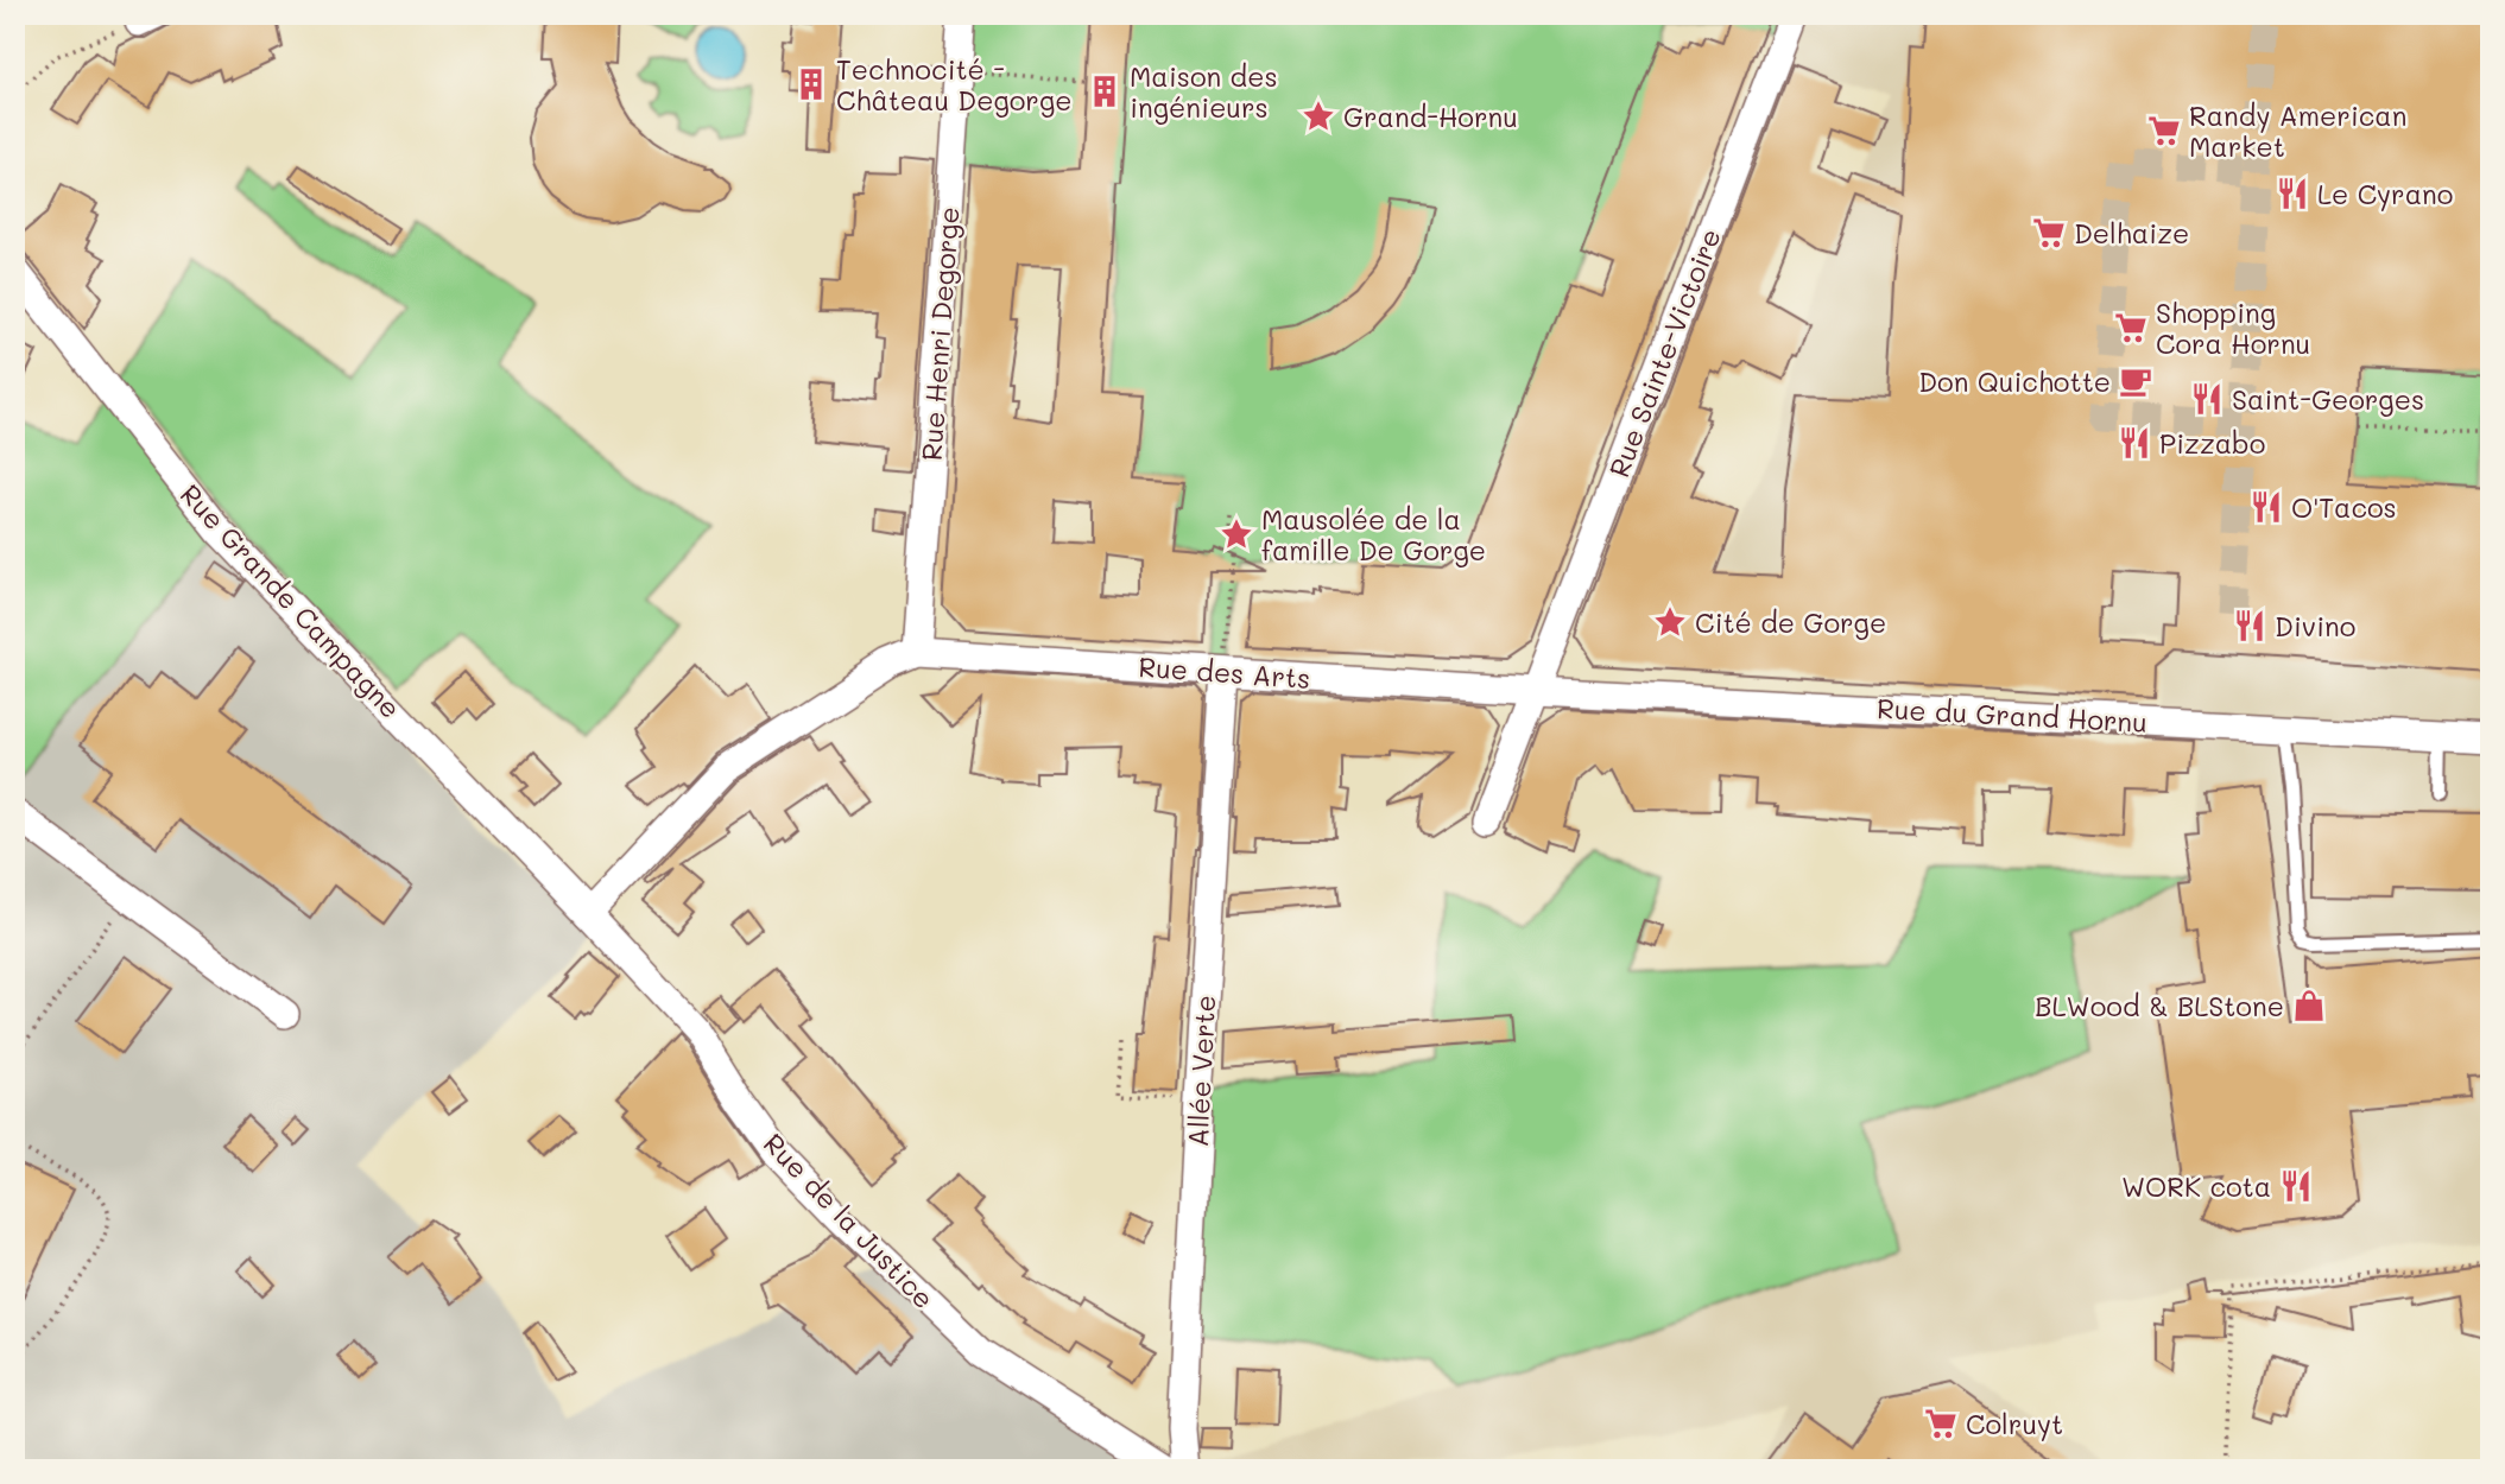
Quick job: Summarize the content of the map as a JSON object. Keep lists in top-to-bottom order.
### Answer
{
  "streets": {
    "street": [
      "Rue Henri Degorge",
      "Rue Sainte-Victoire",
      "Rue Grande Campagne",
      "Rue des Arts",
      "Rue du Grand Hornu",
      "Allée Verte",
      "Rue de la Justice"
    ]
  },
  "crossings": [
    ["Rue Henri Degorge", "Rue des Arts"],
    ["Rue Sainte-Victoire", "Rue des Arts"],
    ["Rue Sainte-Victoire", "Rue du Grand Hornu"],
    ["Rue Grande Campagne", "Rue de la Justice"],
    ["Rue des Arts", "Rue du Grand Hornu"],
    ["Rue des Arts", "Allée Verte"]
  ],
  "places": {
    "building": ["Technocité - Château Degorge", "Maison des ingénieurs"],
    "place": ["Grand-Hornu", "Mausolée de la famille De Gorge", "Cité de Gorge"],
    "supermarket": [
      "Randy American Market",
      "Delhaize",
      "Shopping Cora Hornu",
      "Colruyt"
    ],
    "restaurant": [
      "Le Cyrano",
      "Saint-Georges",
      "Pizzabo",
      "O'Tacos",
      "Divino",
      "WORK cota"
    ],
    "cafe": ["Don Quichotte"],
    "shop": ["BLWood & BLStone"]
  }
}
